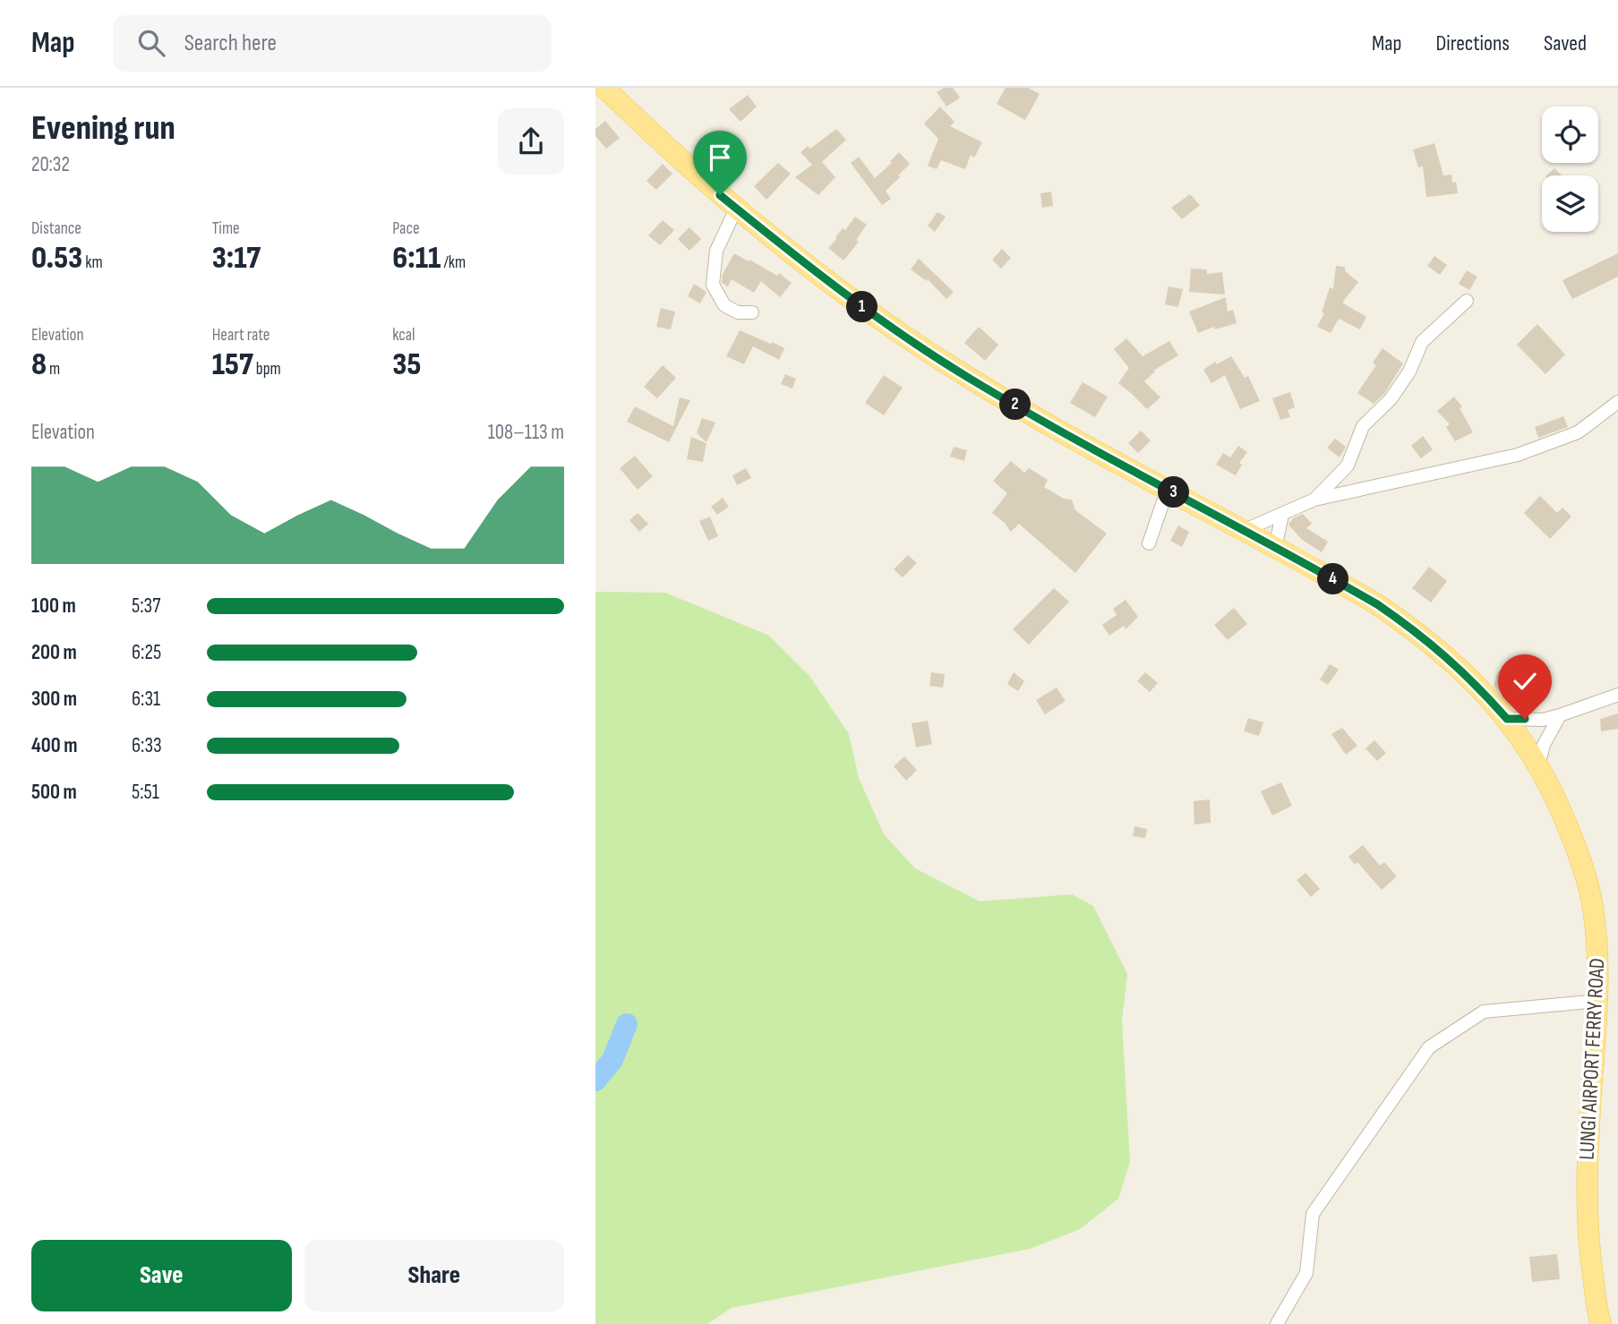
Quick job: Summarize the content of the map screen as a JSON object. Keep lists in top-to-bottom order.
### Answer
{
  "streets": {
    "main road": ["LUNGI AIRPORT FERRY ROAD"]
  },
  "page": {
    "header": "Map",
    "search": "Search here",
    "nav": ["Map", "Directions", "Saved"],
    "heading": ["Evening run", "20:32"],
    "stats": [
      ["Distance", "0.53 km"],
      ["Time", "3:17"],
      ["Pace", "6:11 /km"],
      ["Elevation", "8 m"],
      ["Heart rate", "157 bpm"],
      ["kcal", "35"]
    ],
    "pins": [
      "1",
      "2",
      "3",
      "4"
    ],
    "chart": ["Elevation", "108–113 m"],
    "list": [
      {
        "name": "100 m",
        "note": "5:37"
      },
      {
        "name": "200 m",
        "note": "6:25"
      },
      {
        "name": "300 m",
        "note": "6:31"
      },
      {
        "name": "400 m",
        "note": "6:33"
      },
      {
        "name": "500 m",
        "note": "5:51"
      }
    ],
    "buttons": ["Save", "Share"]
  }
}
